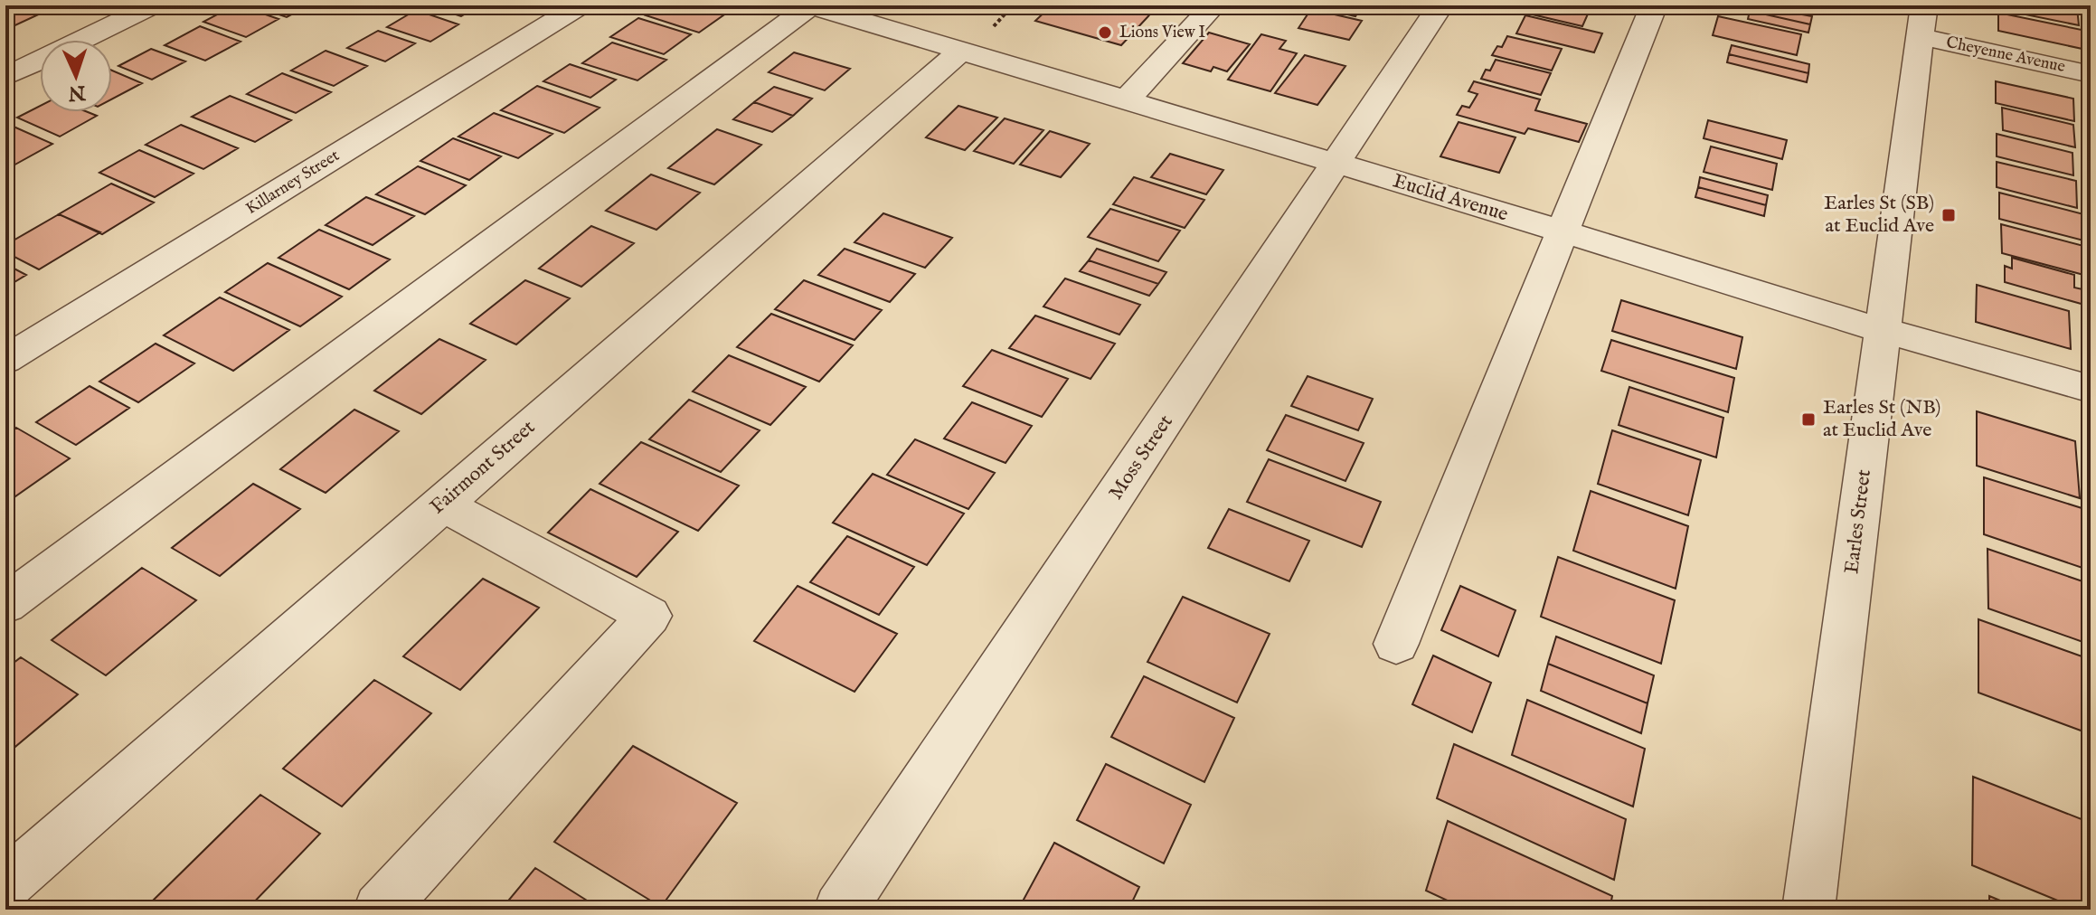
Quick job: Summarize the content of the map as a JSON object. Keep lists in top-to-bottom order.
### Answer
{
  "streets": {
    "street": [
      "Cheyenne Avenue",
      "Killarney Street",
      "Euclid Avenue",
      "Moss Street",
      "Fairmont Street",
      "Earles Street"
    ]
  },
  "crossings": [
    ["Cheyenne Avenue", "Earles Street"],
    ["Euclid Avenue", "Moss Street"],
    ["Euclid Avenue", "Fairmont Street"],
    ["Euclid Avenue", "Earles Street"]
  ],
  "places": {
    "other": ["Lions View I"],
    "transit": ["Earles St (SB) at Euclid Ave", "Earles St (NB) at Euclid Ave"]
  },
  "north": "bottom"
}
